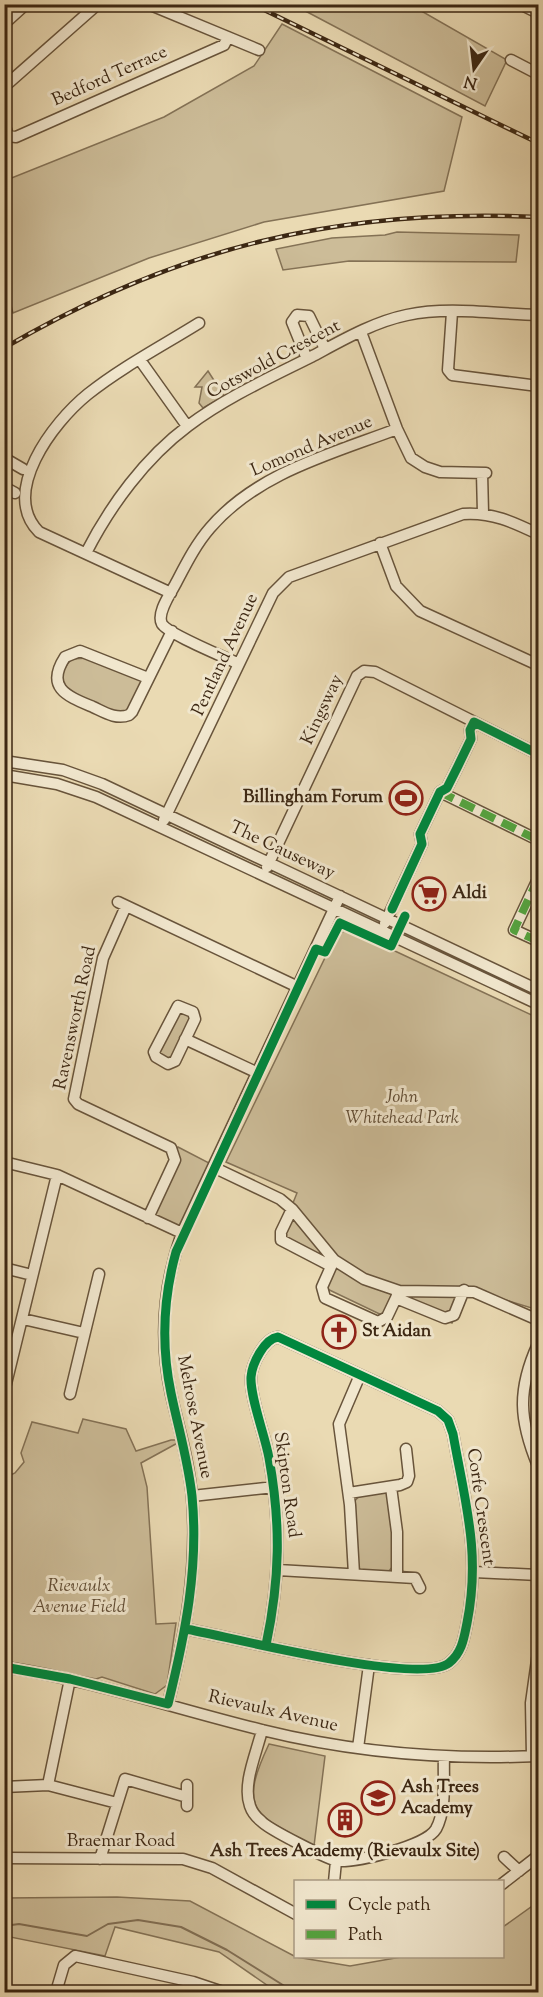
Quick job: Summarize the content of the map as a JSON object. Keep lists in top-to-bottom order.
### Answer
{
  "streets": {
    "street": [
      "Bedford Terrace",
      "Cotswold Crescent",
      "Lomond Avenue",
      "Pentland Avenue",
      "Kingsway",
      "The Causeway",
      "Ravensworth Road",
      "Melrose Avenue",
      "Skipton Road",
      "Corfe Crescent",
      "Rievaulx Avenue",
      "Braemar Road"
    ]
  },
  "crossings": [
    ["Pentland Avenue", "The Causeway"],
    ["Kingsway", "The Causeway"],
    ["The Causeway", "Melrose Avenue"],
    ["Ravensworth Road", "Melrose Avenue"],
    ["Melrose Avenue", "Corfe Crescent"],
    ["Melrose Avenue", "Rievaulx Avenue"],
    ["Skipton Road", "Corfe Crescent"]
  ],
  "parks": ["John Whitehead Park", "Rievaulx Avenue Field"],
  "places": {
    "sports": ["Billingham Forum"],
    "supermarket": ["Aldi"],
    "church": ["St Aidan"],
    "school or university": ["Ash Trees Academy"],
    "building": ["Ash Trees Academy (Rievaulx Site)"]
  },
  "legend": ["Cycle path", "Path"],
  "north": "bottom"
}
